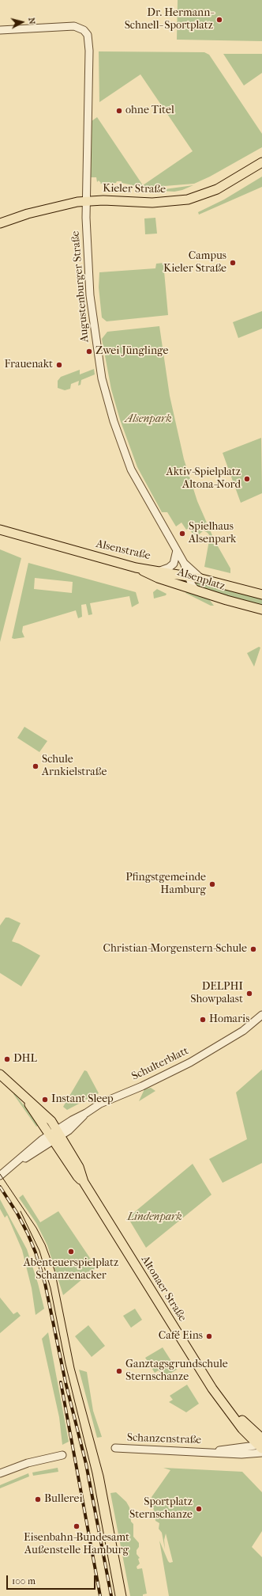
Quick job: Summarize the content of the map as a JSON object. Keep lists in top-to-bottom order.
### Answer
{
  "streets": {
    "main road": [
      "Kieler Straße",
      "Alsenstraße",
      "Alsenplatz",
      "Altonaer Straße"
    ],
    "street": ["Augustenburger Straße", "Schulterblatt", "Schanzenstraße"]
  },
  "crossings": [
    ["Kieler Straße", "Augustenburger Straße"],
    ["Augustenburger Straße", "Alsenstraße"],
    ["Augustenburger Straße", "Alsenplatz"],
    ["Alsenstraße", "Alsenplatz"],
    ["Schulterblatt", "Altonaer Straße"],
    ["Altonaer Straße", "Schanzenstraße"]
  ],
  "parks": ["Alsenpark", "Lindenpark"],
  "places": [
    "Dr. Hermann- Schnell- Sportplatz",
    "ohne Titel",
    "Campus Kieler Straße",
    "Zwei Jünglinge",
    "Frauenakt",
    "Aktiv-Spielplatz Altona-Nord",
    "Spielhaus Alsenpark",
    "Schule Arnkielstraße",
    "Pfingstgemeinde Hamburg",
    "Christian-Morgenstern-Schule",
    "DELPHI Showpalast",
    "Homaris",
    "DHL",
    "Instant Sleep",
    "Abenteuerspielplatz Schanzenacker",
    "Café Eins",
    "Ganztagsgrundschule Sternschanze",
    "Bullerei",
    "Sportplatz Sternschanze",
    "Eisenbahn-Bundesamt Außenstelle Hamburg"
  ],
  "scale_bar": "100 m",
  "north": "right"
}
